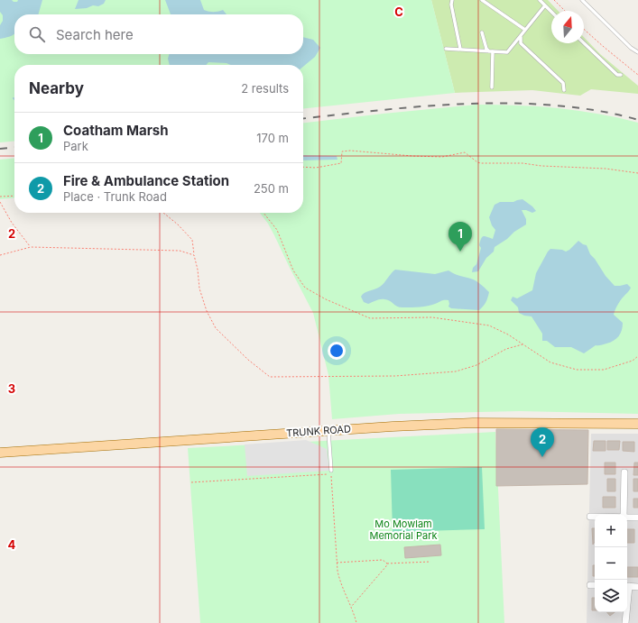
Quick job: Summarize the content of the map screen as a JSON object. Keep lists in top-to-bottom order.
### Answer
{
  "streets": {
    "main road": ["TRUNK ROAD"]
  },
  "parks": ["Mo Mowlam Memorial Park"],
  "north": "top",
  "page": {
    "search": "Search here",
    "heading": ["Nearby", "2 results"],
    "list": [
      {
        "mark": "1",
        "name": "Coatham Marsh",
        "note": "Park",
        "value": "170 m"
      },
      {
        "mark": "2",
        "name": "Fire & Ambulance Station",
        "note": "Place · Trunk Road",
        "value": "250 m"
      }
    ],
    "pins": ["1", "2"],
    "map_buttons": ["+", "−"]
  },
  "grid": {
    "columns": ["C"],
    "rows": ["2", "3", "4"]
  }
}
